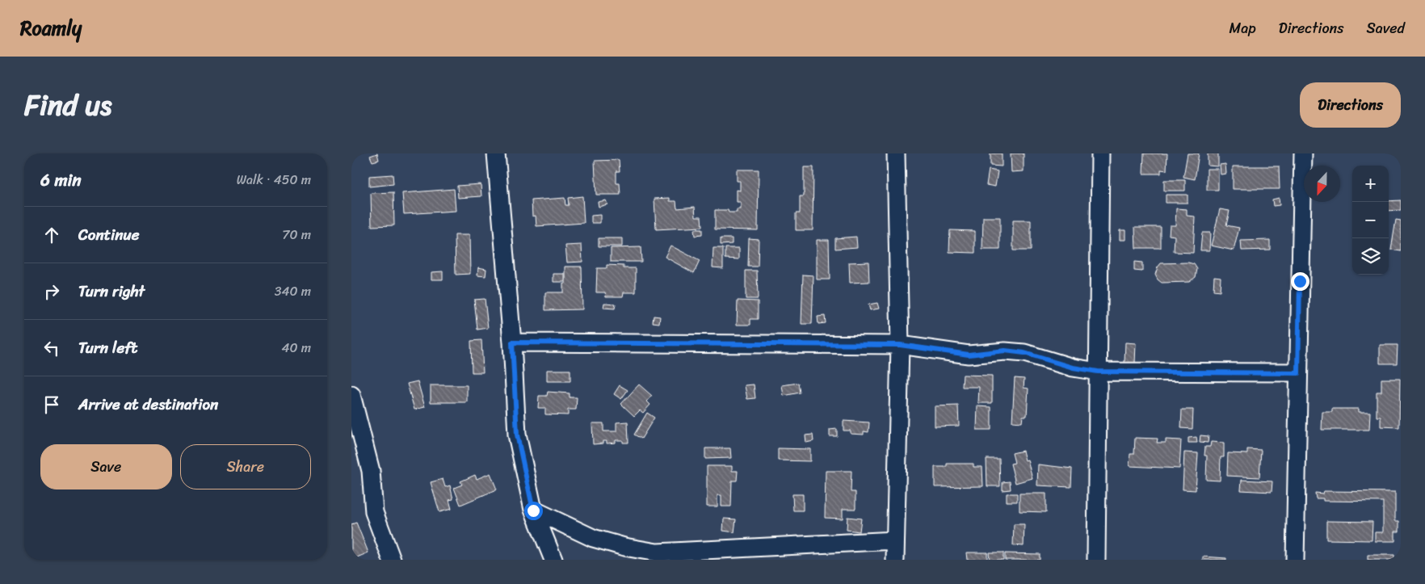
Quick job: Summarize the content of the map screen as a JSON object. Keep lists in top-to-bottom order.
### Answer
{
  "north": "bottom",
  "page": {
    "header": "Roamly",
    "nav": ["Map", "Directions", "Saved"],
    "title": "Find us",
    "buttons": [
      "Directions",
      ["Save", "Share"]
    ],
    "heading": ["6 min", "Walk · 450 m"],
    "map_buttons": ["+", "−"],
    "list": [
      ["Continue", "70 m"],
      ["Turn right", "340 m"],
      ["Turn left", "40 m"],
      "Arrive at destination"
    ]
  }
}
